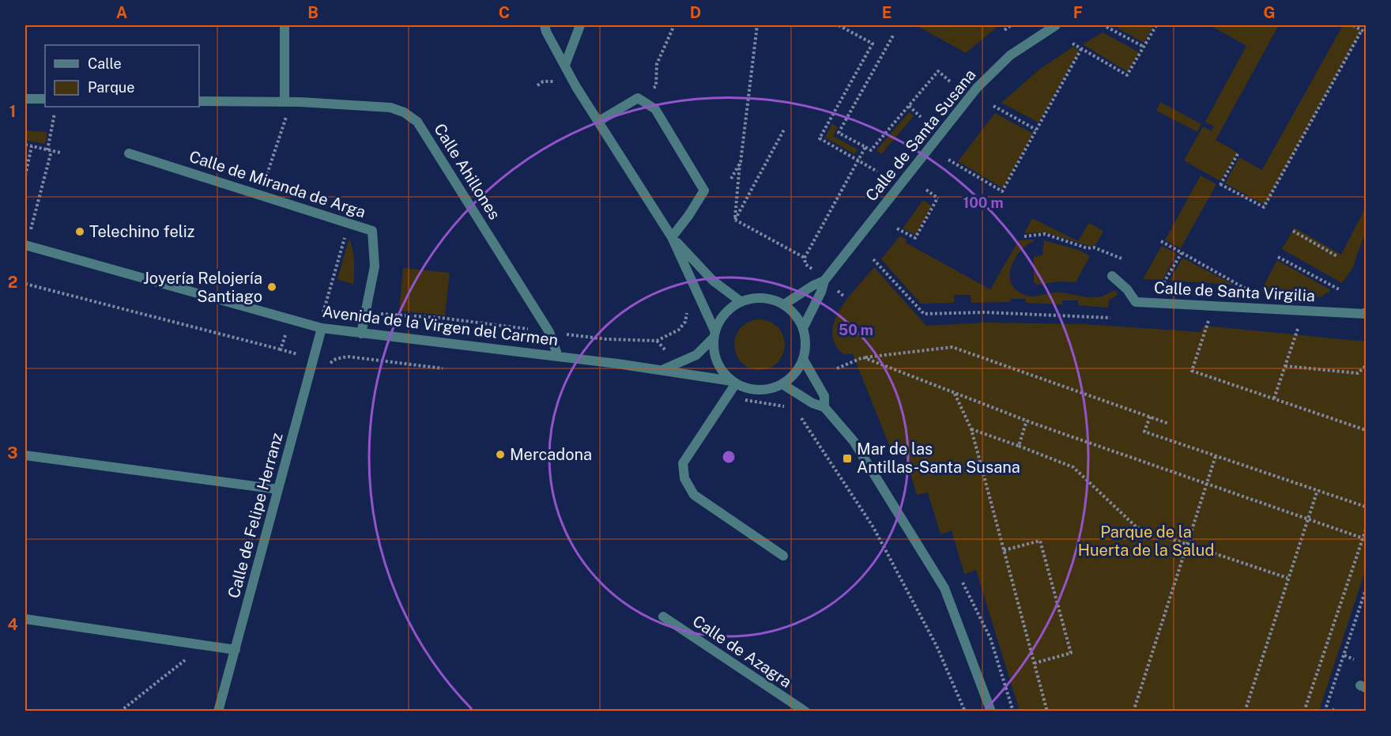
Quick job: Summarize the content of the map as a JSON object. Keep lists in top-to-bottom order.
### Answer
{
  "streets": {
    "street": [
      "Calle de Santa Susana",
      "Calle Ahillones",
      "Calle de Miranda de Arga",
      "Calle de Santa Virgilia",
      "Avenida de la Virgen del Carmen",
      "Calle de Felipe Herranz",
      "Calle de Azagra"
    ]
  },
  "crossings": [
    ["Calle de Santa Susana", "Avenida de la Virgen del Carmen"],
    ["Calle Ahillones", "Avenida de la Virgen del Carmen"],
    ["Calle de Miranda de Arga", "Avenida de la Virgen del Carmen"],
    ["Avenida de la Virgen del Carmen", "Calle de Felipe Herranz"]
  ],
  "parks": ["Parque de la Huerta de la Salud"],
  "places": {
    "other": ["Telechino feliz", "Joyería Relojería Santiago", "Mercadona"],
    "transit": ["Mar de las Antillas-Santa Susana"]
  },
  "legend": ["Calle", "Parque"],
  "grid": {
    "columns": [
      "A",
      "B",
      "C",
      "D",
      "E",
      "F",
      "G"
    ],
    "rows": [
      "1",
      "2",
      "3",
      "4"
    ]
  },
  "rings": ["100 m", "50 m"]
}
